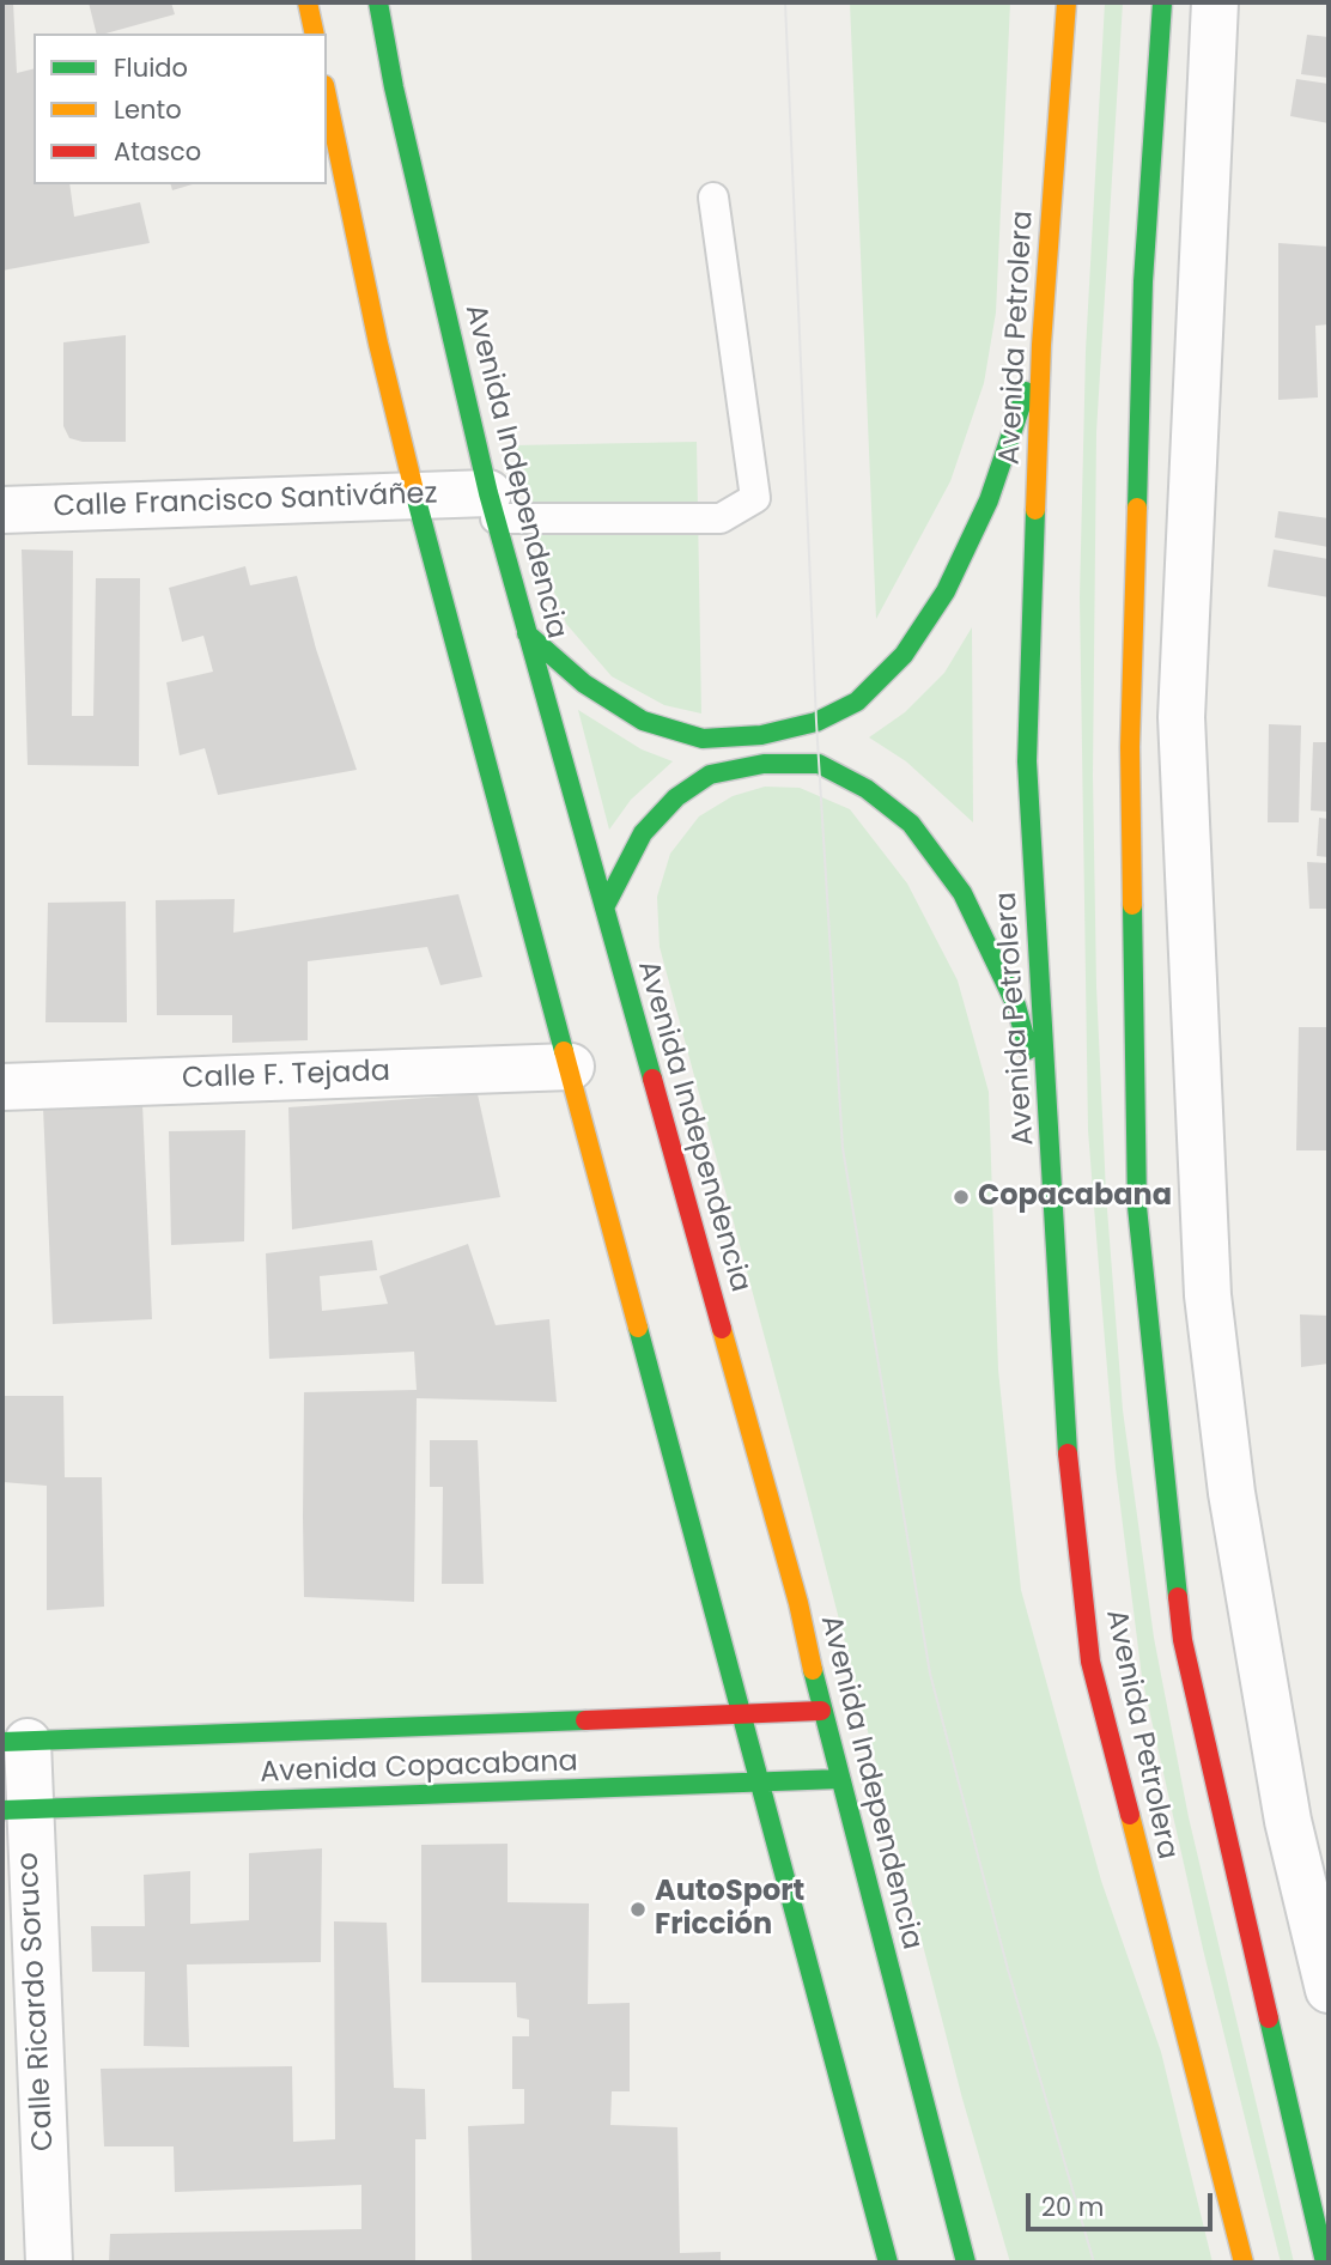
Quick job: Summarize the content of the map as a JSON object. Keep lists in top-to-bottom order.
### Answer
{
  "streets": {
    "main road": ["Avenida Petrolera", "Avenida Independencia", "Avenida Copacabana"],
    "street": ["Calle Francisco Santiváñez", "Calle F. Tejada", "Calle Ricardo Soruco"]
  },
  "crossings": [
    ["Avenida Independencia", "Calle Francisco Santiváñez"],
    ["Avenida Independencia", "Avenida Copacabana"],
    ["Avenida Copacabana", "Calle Ricardo Soruco"]
  ],
  "places": ["Copacabana", "AutoSport Fricción"],
  "legend": ["Fluido", "Lento", "Atasco"],
  "scale_bar": "20 m"
}
